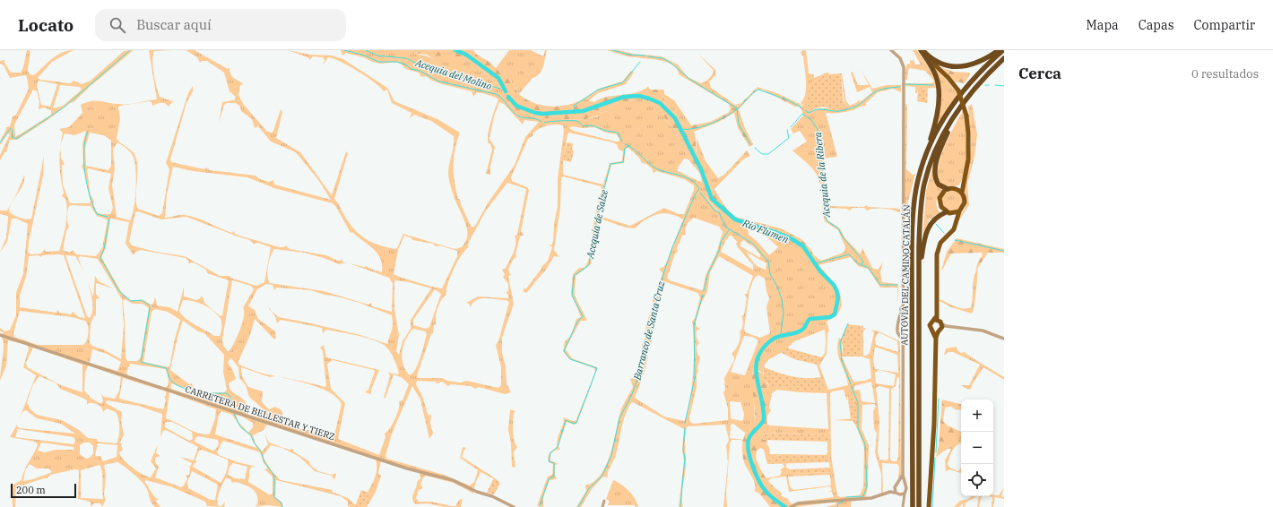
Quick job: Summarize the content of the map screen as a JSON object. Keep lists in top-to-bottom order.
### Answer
{
  "streets": {
    "highway": ["AUTOVÍA DEL CAMINO CATALÁN"],
    "street": ["CARRETERA DE BELLESTAR Y TIERZ"]
  },
  "water": [
    "Acequia del Molino",
    "Acequia de la Ribera",
    "Acequia de Salze",
    "Río Flumen",
    "Barranco de Santa Cruz"
  ],
  "scale_bar": "200 m",
  "page": {
    "header": "Locato",
    "search": "Buscar aquí",
    "nav": ["Mapa", "Capas", "Compartir"],
    "heading": ["Cerca", "0 resultados"],
    "map_buttons": ["+", "−"],
    "scale": "200 m"
  }
}
